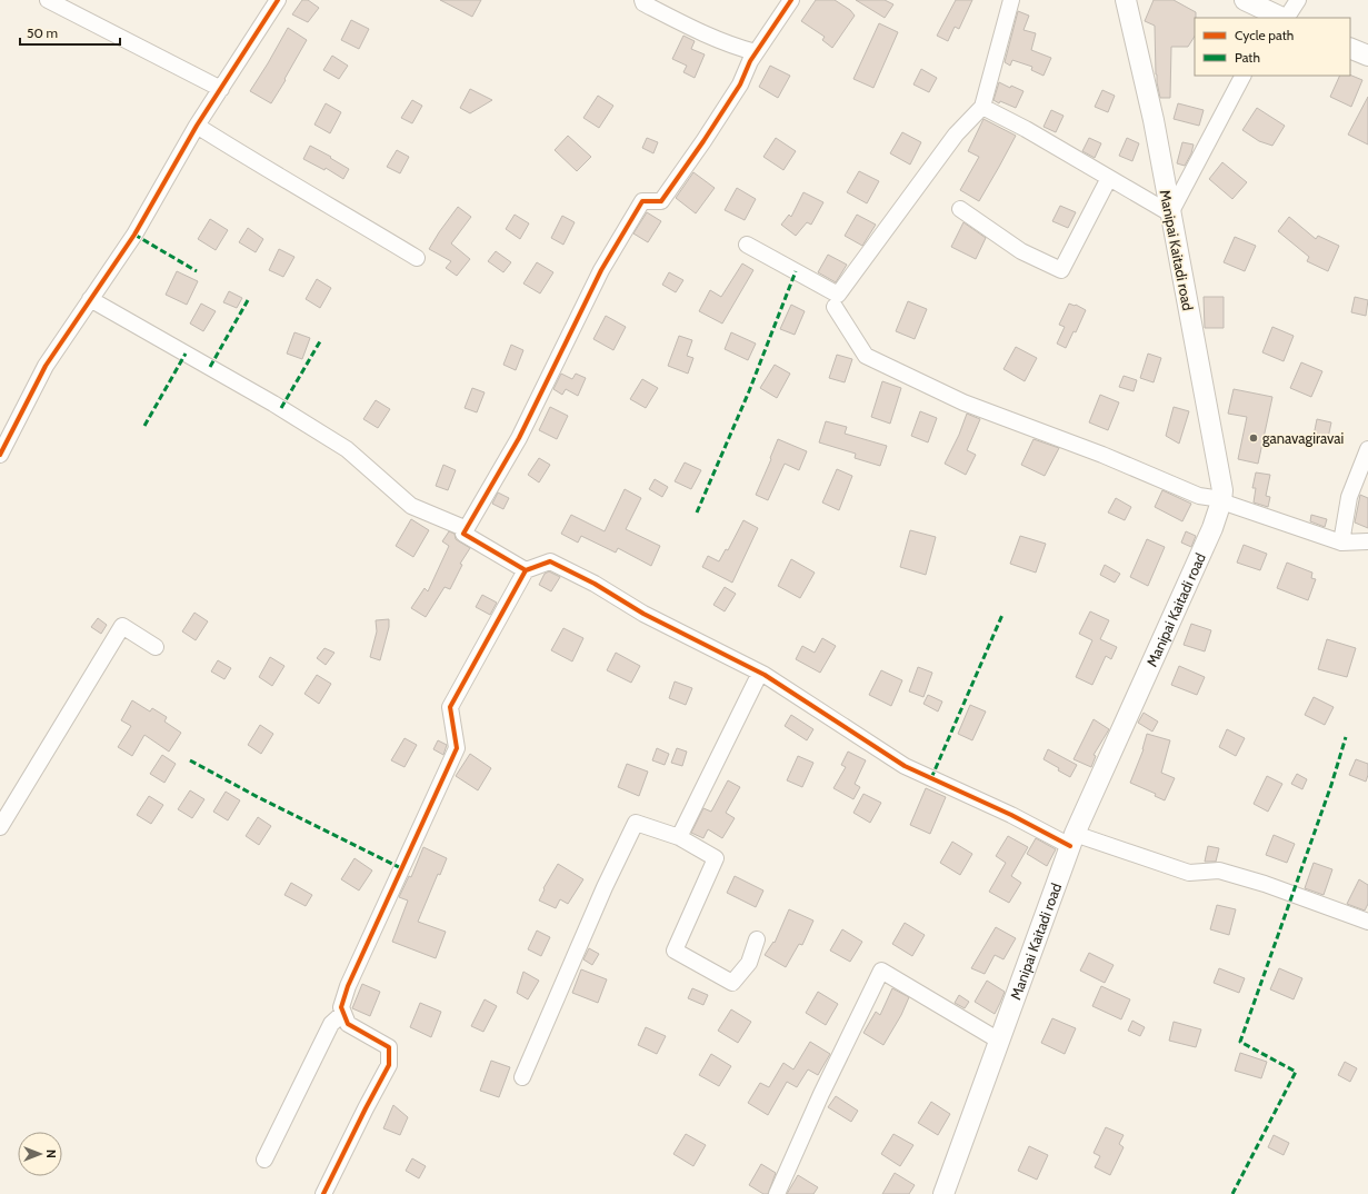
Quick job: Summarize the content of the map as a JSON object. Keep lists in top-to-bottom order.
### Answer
{
  "streets": {
    "main road": ["Manipai Kaitadi road"]
  },
  "places": ["ganavagiravai"],
  "legend": ["Cycle path", "Path"],
  "scale_bar": "50 m",
  "north": "right"
}
